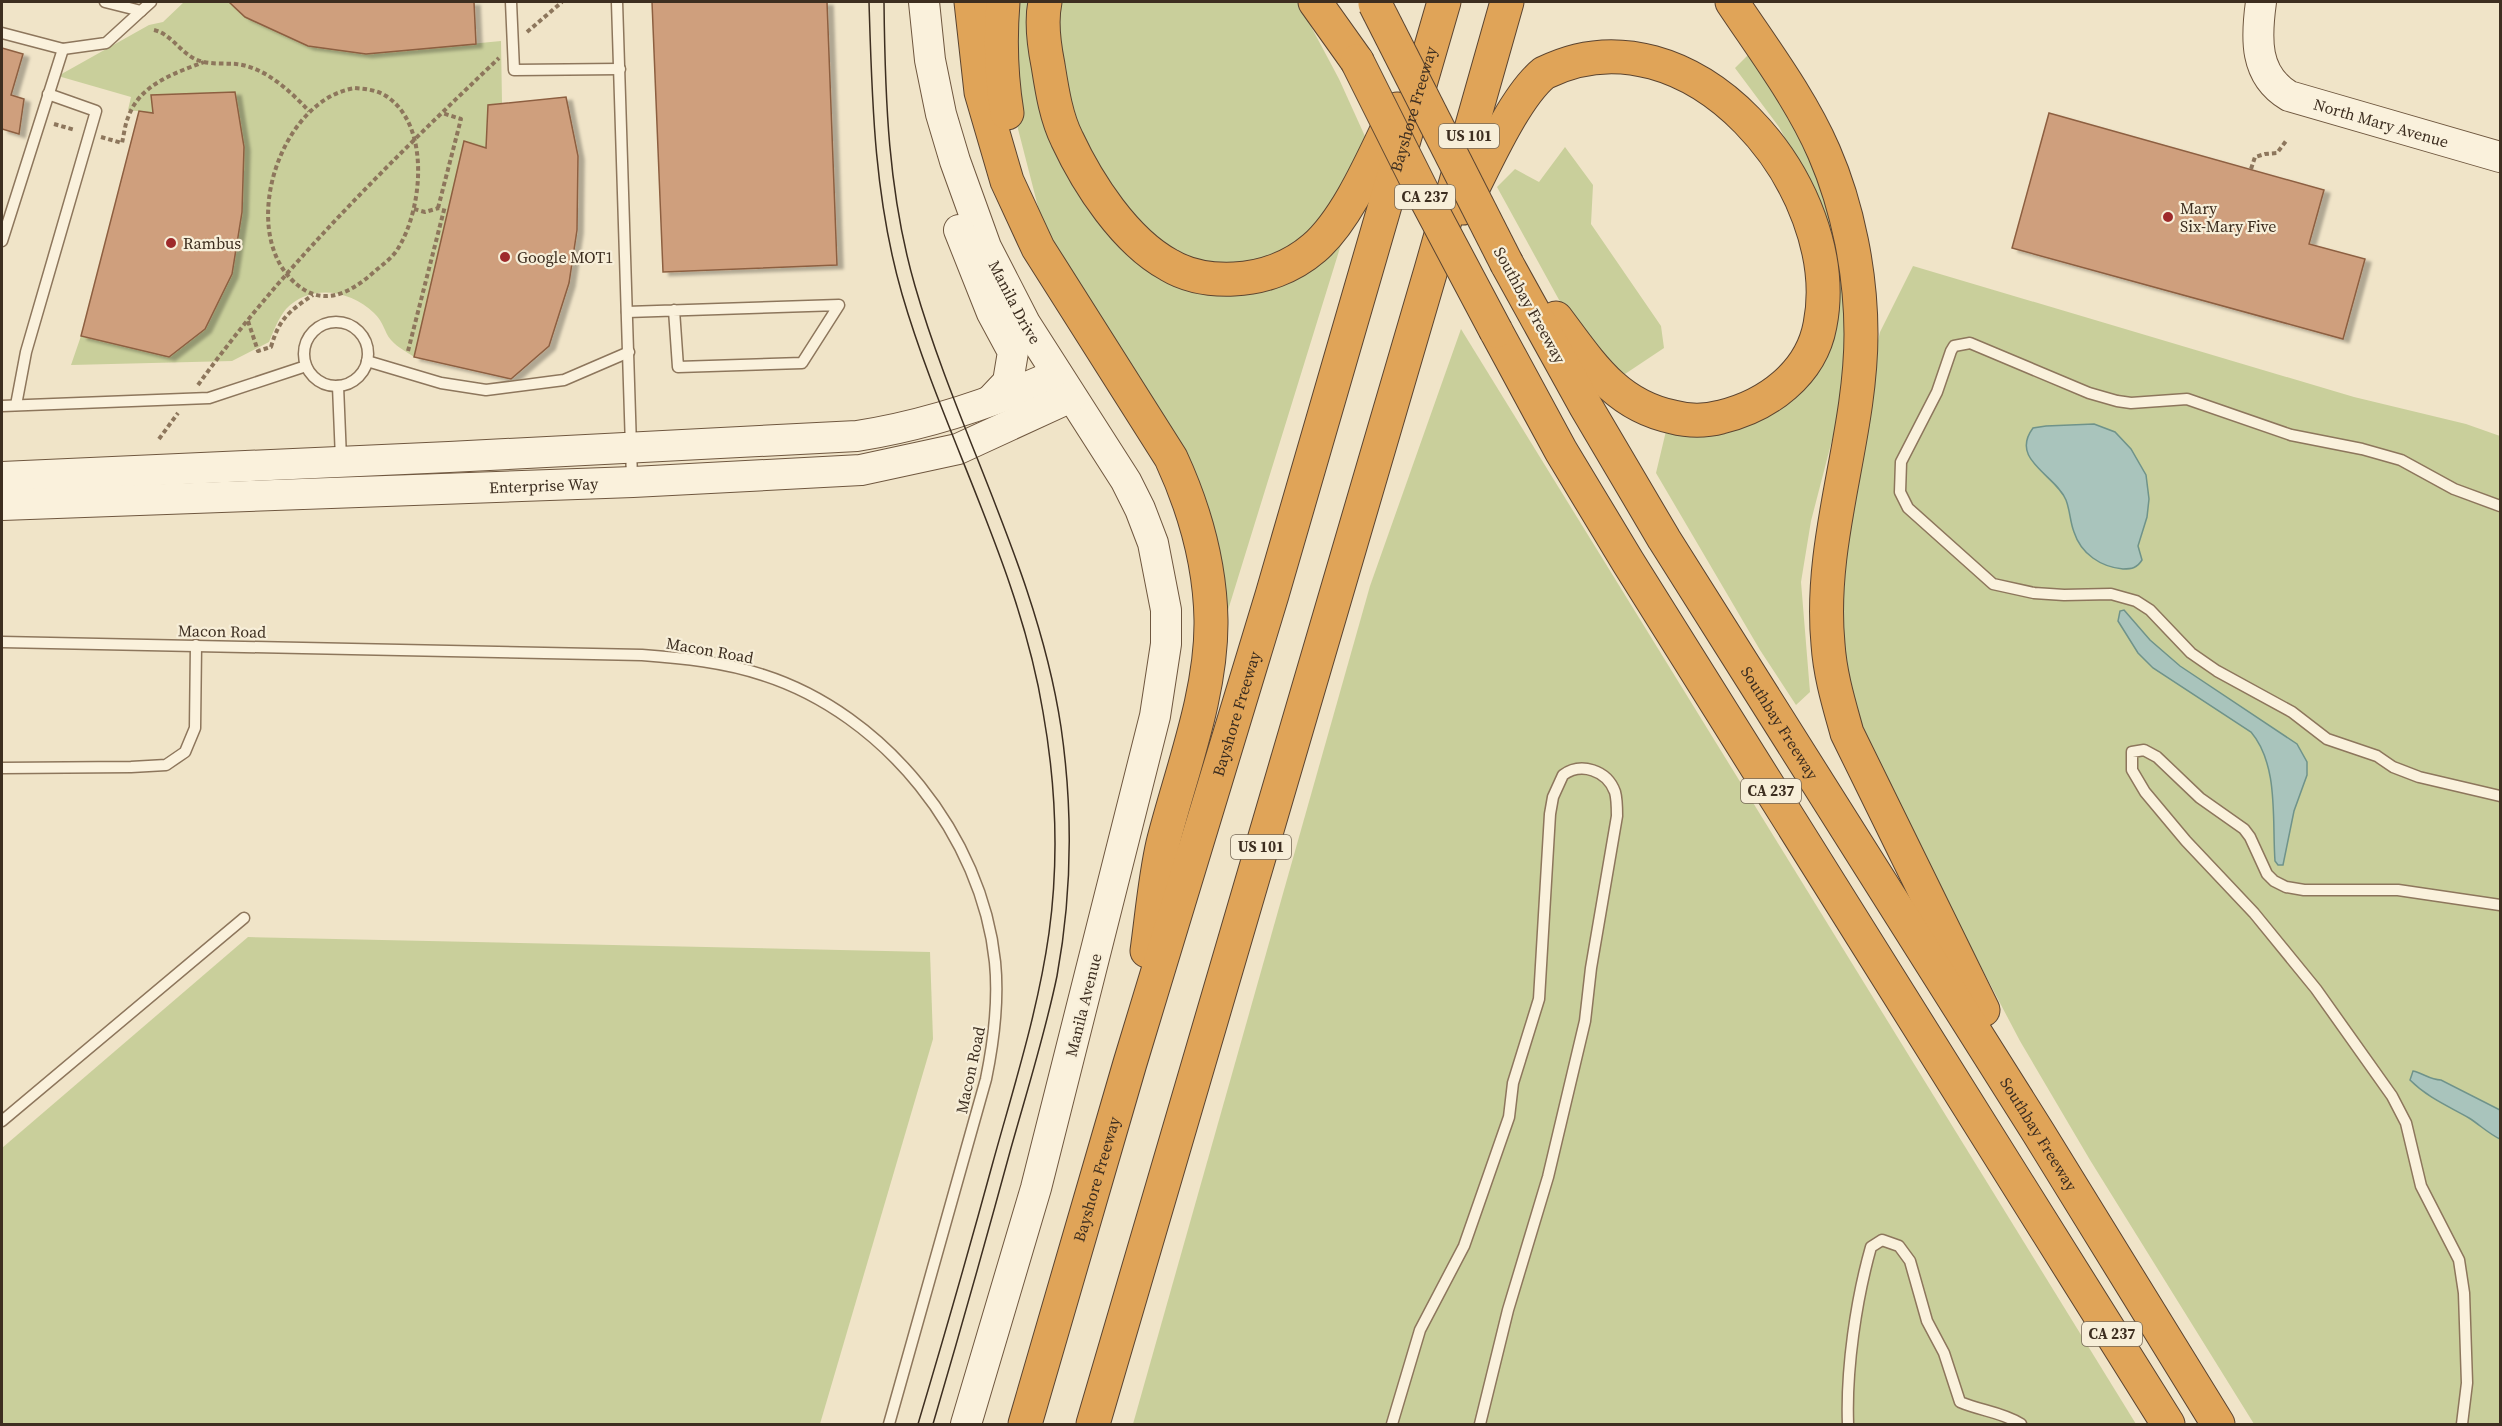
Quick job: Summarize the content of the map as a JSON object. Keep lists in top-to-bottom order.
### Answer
{
  "streets": {
    "highway": [
      "Bayshore Freeway",
      "US 101",
      "CA 237",
      "Southbay Freeway"
    ],
    "street": [
      "North Mary Avenue",
      "Manila Drive",
      "Enterprise Way",
      "Manila Avenue"
    ],
    "lane": ["Macon Road"]
  },
  "crossings": [
    ["Manila Drive", "Enterprise Way"],
    ["Manila Drive", "Manila Avenue"]
  ],
  "places": ["Mary Six-Mary Five", "Rambus", "Google MOT1"]
}
